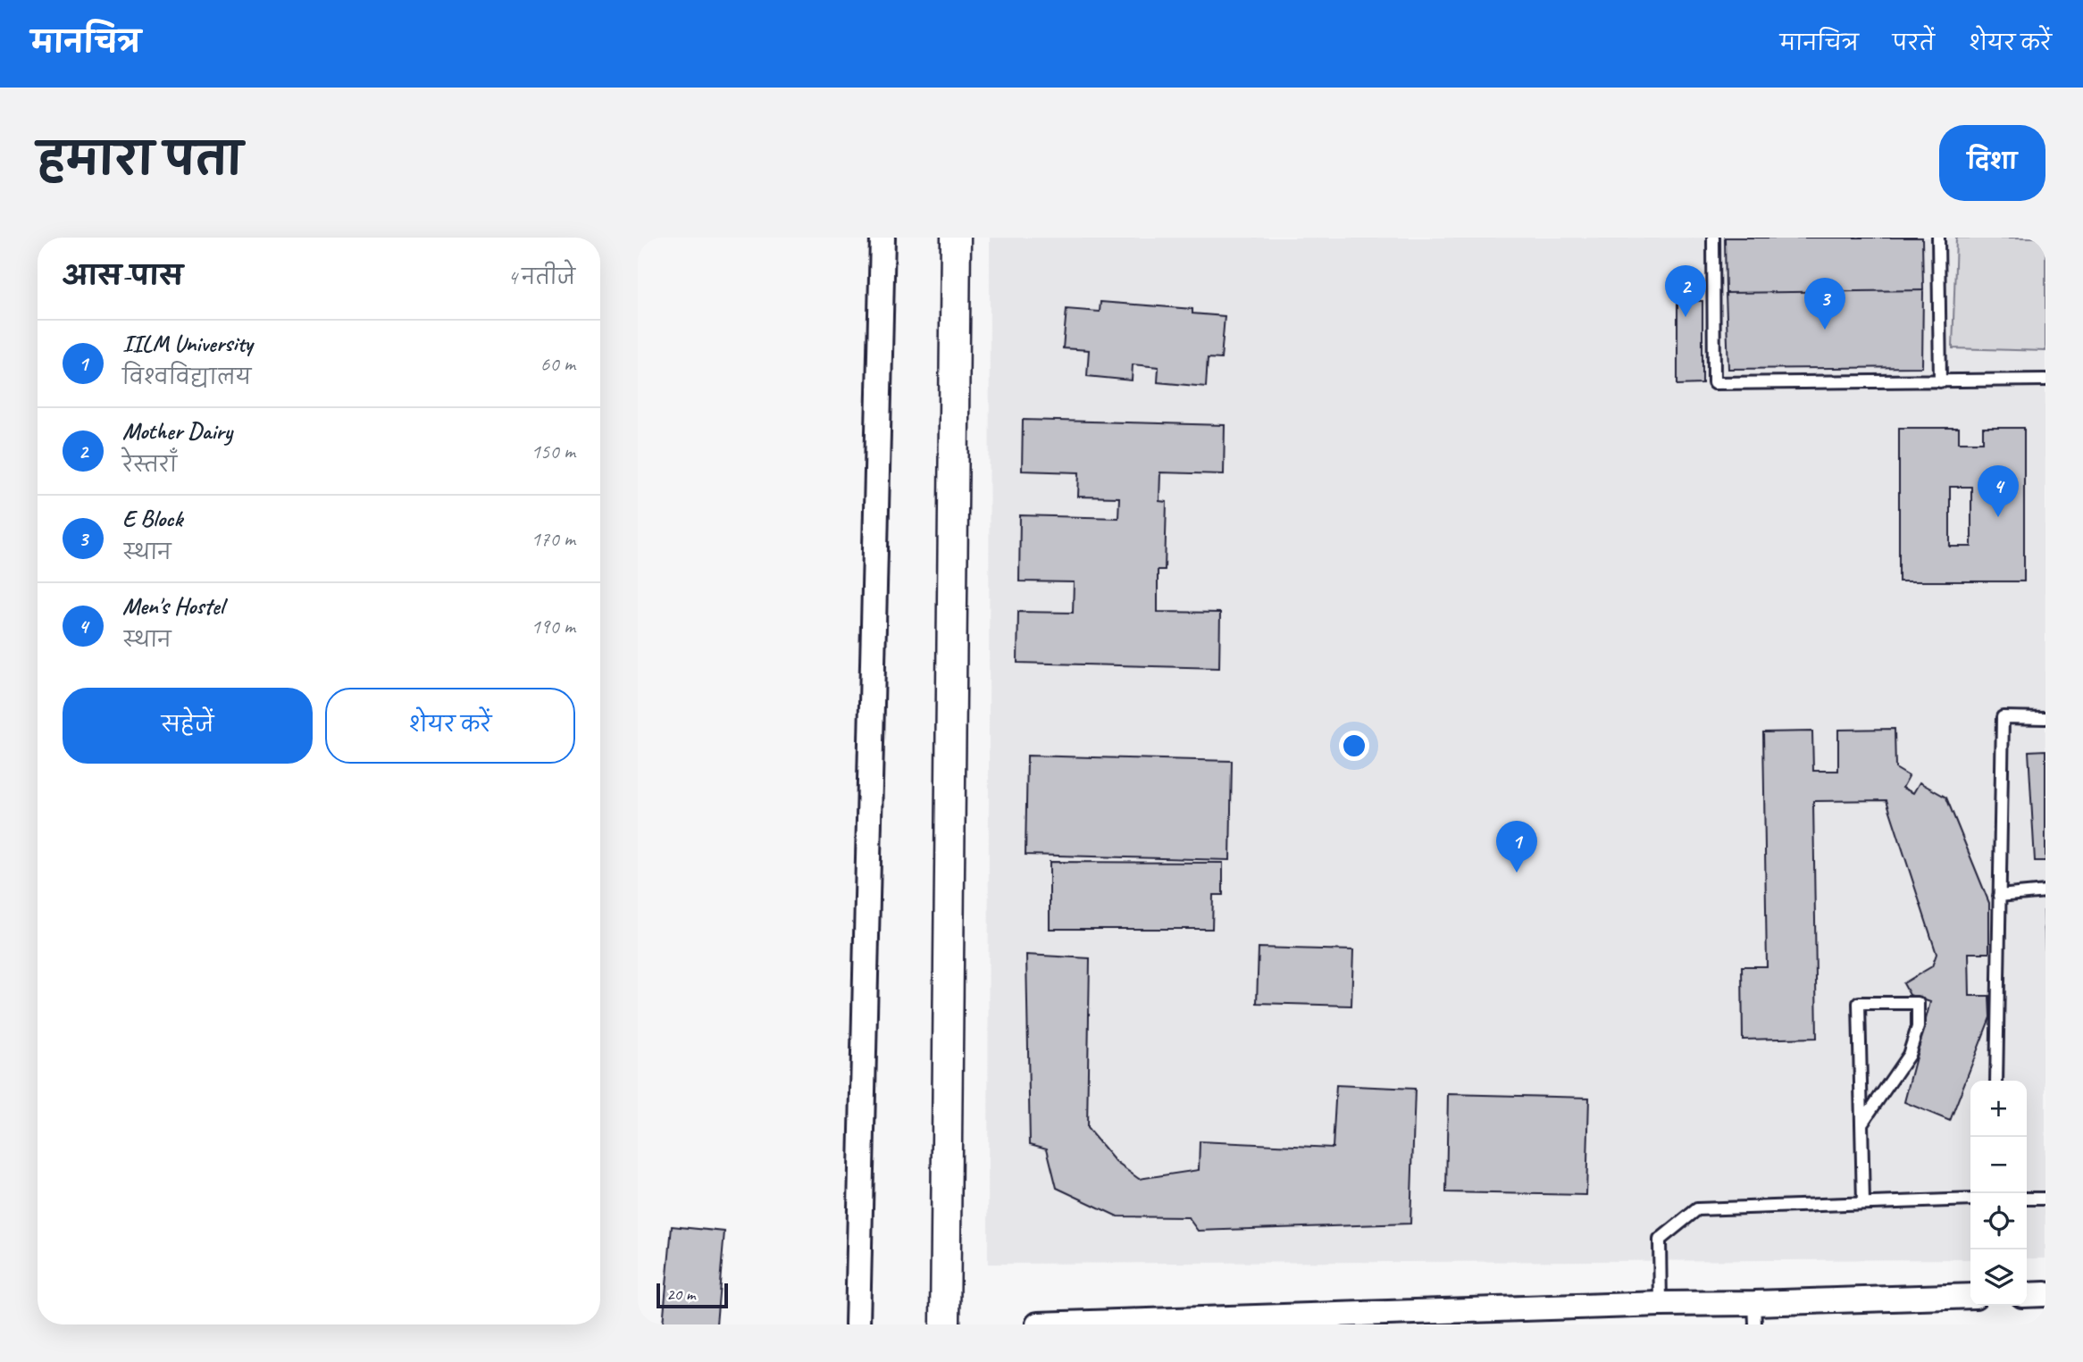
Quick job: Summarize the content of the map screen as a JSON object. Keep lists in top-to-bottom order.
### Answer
{
  "scale_bar": "20 m",
  "page": {
    "header": "मानचित्र",
    "nav": ["मानचित्र", "परतें", "शेयर करें"],
    "title": "हमारा पता",
    "buttons": [
      "दिशा",
      ["सहेजें", "शेयर करें"]
    ],
    "heading": ["आस-पास", "4 नतीजे"],
    "pins": [
      "2",
      "3",
      "4",
      "1"
    ],
    "list": [
      {
        "mark": "1",
        "name": "IILM University",
        "note": "विश्वविद्यालय",
        "value": "60 m"
      },
      {
        "mark": "2",
        "name": "Mother Dairy",
        "note": "रेस्तराँ",
        "value": "150 m"
      },
      {
        "mark": "3",
        "name": "E Block",
        "note": "स्थान",
        "value": "170 m"
      },
      {
        "mark": "4",
        "name": "Men's Hostel",
        "note": "स्थान",
        "value": "190 m"
      }
    ],
    "map_buttons": ["+", "−"],
    "scale": "20 m"
  }
}
